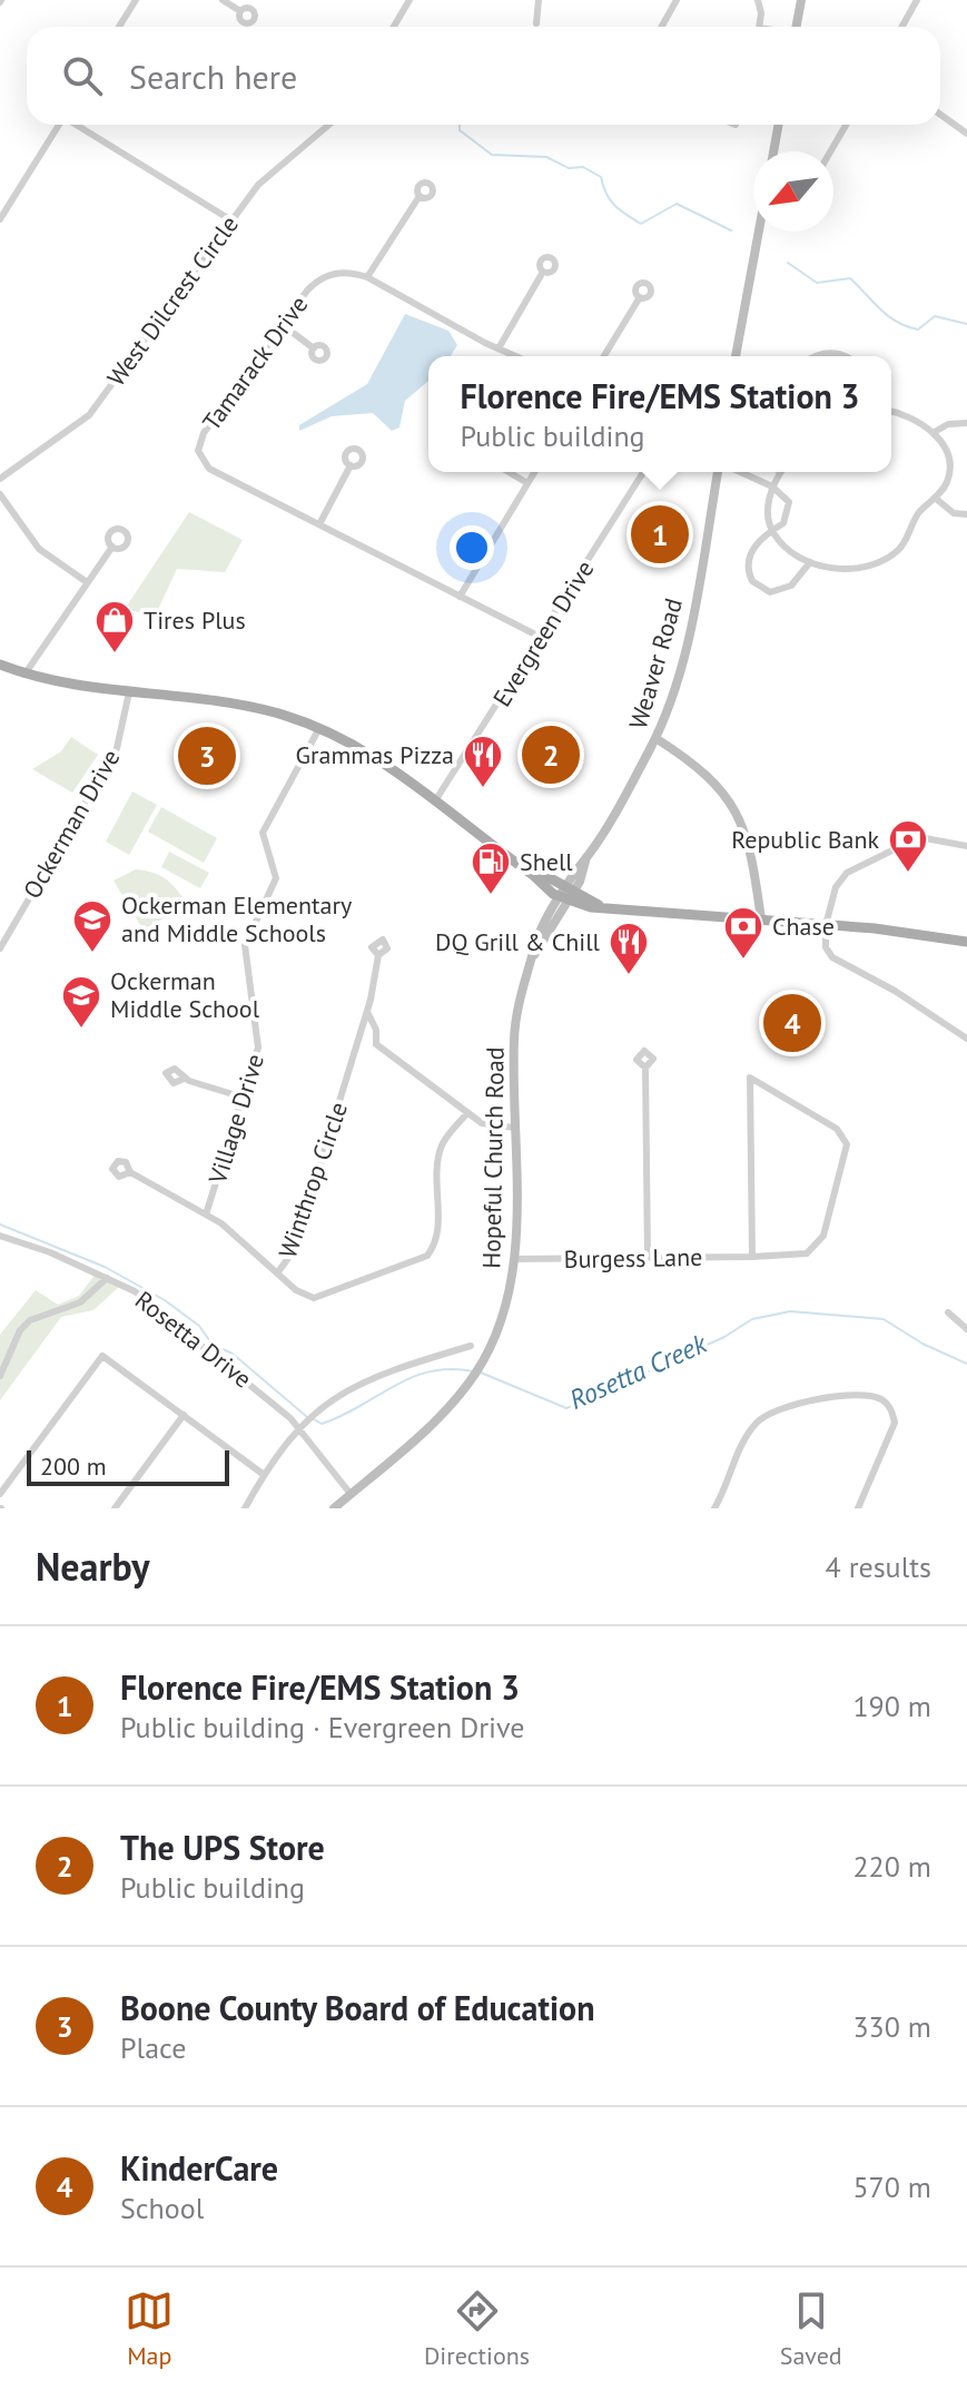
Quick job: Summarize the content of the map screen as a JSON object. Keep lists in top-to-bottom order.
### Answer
{
  "streets": {
    "main road": ["Weaver Road", "Hopeful Church Road"],
    "street": [
      "West Dilcrest Circle",
      "Tamarack Drive",
      "Evergreen Drive",
      "Ockerman Drive",
      "Village Drive",
      "Winthrop Circle",
      "Burgess Lane",
      "Rosetta Drive"
    ]
  },
  "crossings": [
    ["Tamarack Drive", "Evergreen Drive"],
    ["Weaver Road", "Hopeful Church Road"],
    ["Hopeful Church Road", "Burgess Lane"],
    ["Hopeful Church Road", "Rosetta Drive"]
  ],
  "water": ["Rosetta Creek"],
  "places": {
    "shop": ["Tires Plus"],
    "restaurant": ["Grammas Pizza", "DQ Grill & Chill"],
    "bank": ["Republic Bank", "Chase"],
    "fuel station": ["Shell"],
    "school or university": ["Ockerman Elementary and Middle Schools", "Ockerman Middle School"]
  },
  "scale_bar": "200 m",
  "north": "bottom left",
  "page": {
    "search": "Search here",
    "popup": ["Florence Fire/EMS Station 3", "Public building"],
    "pins": [
      "1",
      "2",
      "3",
      "4"
    ],
    "scale": "200 m",
    "heading": ["Nearby", "4 results"],
    "list": [
      {
        "mark": "1",
        "name": "Florence Fire/EMS Station 3",
        "note": "Public building · Evergreen Drive",
        "value": "190 m"
      },
      {
        "mark": "2",
        "name": "The UPS Store",
        "note": "Public building",
        "value": "220 m"
      },
      {
        "mark": "3",
        "name": "Boone County Board of Education",
        "note": "Place",
        "value": "330 m"
      },
      {
        "mark": "4",
        "name": "KinderCare",
        "note": "School",
        "value": "570 m"
      }
    ],
    "nav": ["Map", "Directions", "Saved"]
  }
}
